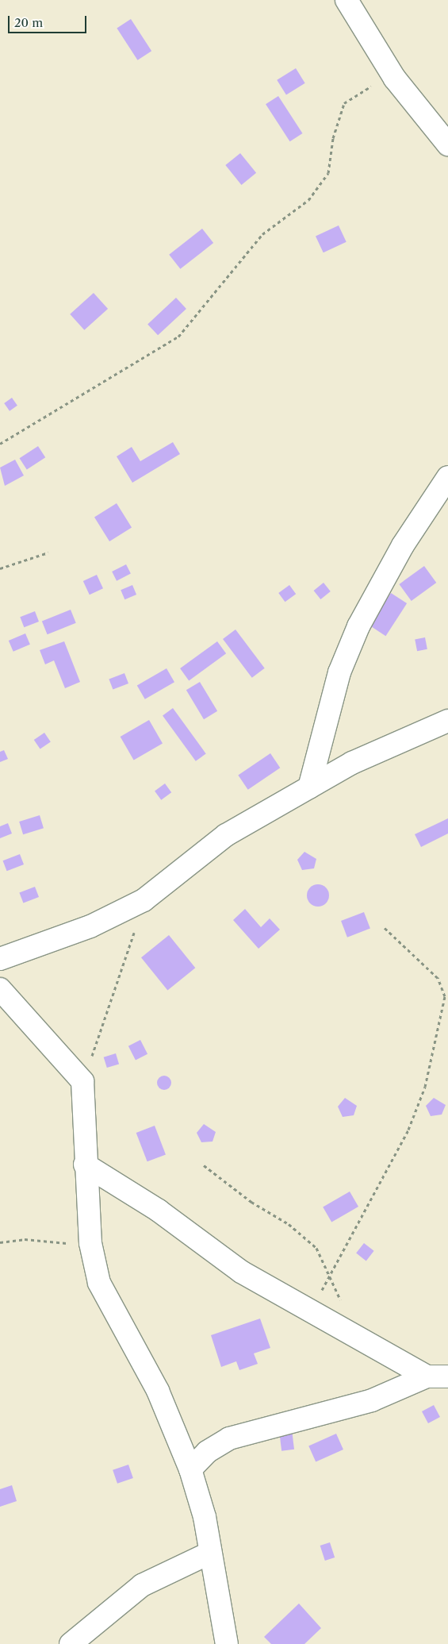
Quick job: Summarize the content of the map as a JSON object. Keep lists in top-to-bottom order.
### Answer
{
  "scale_bar": "20 m"
}
